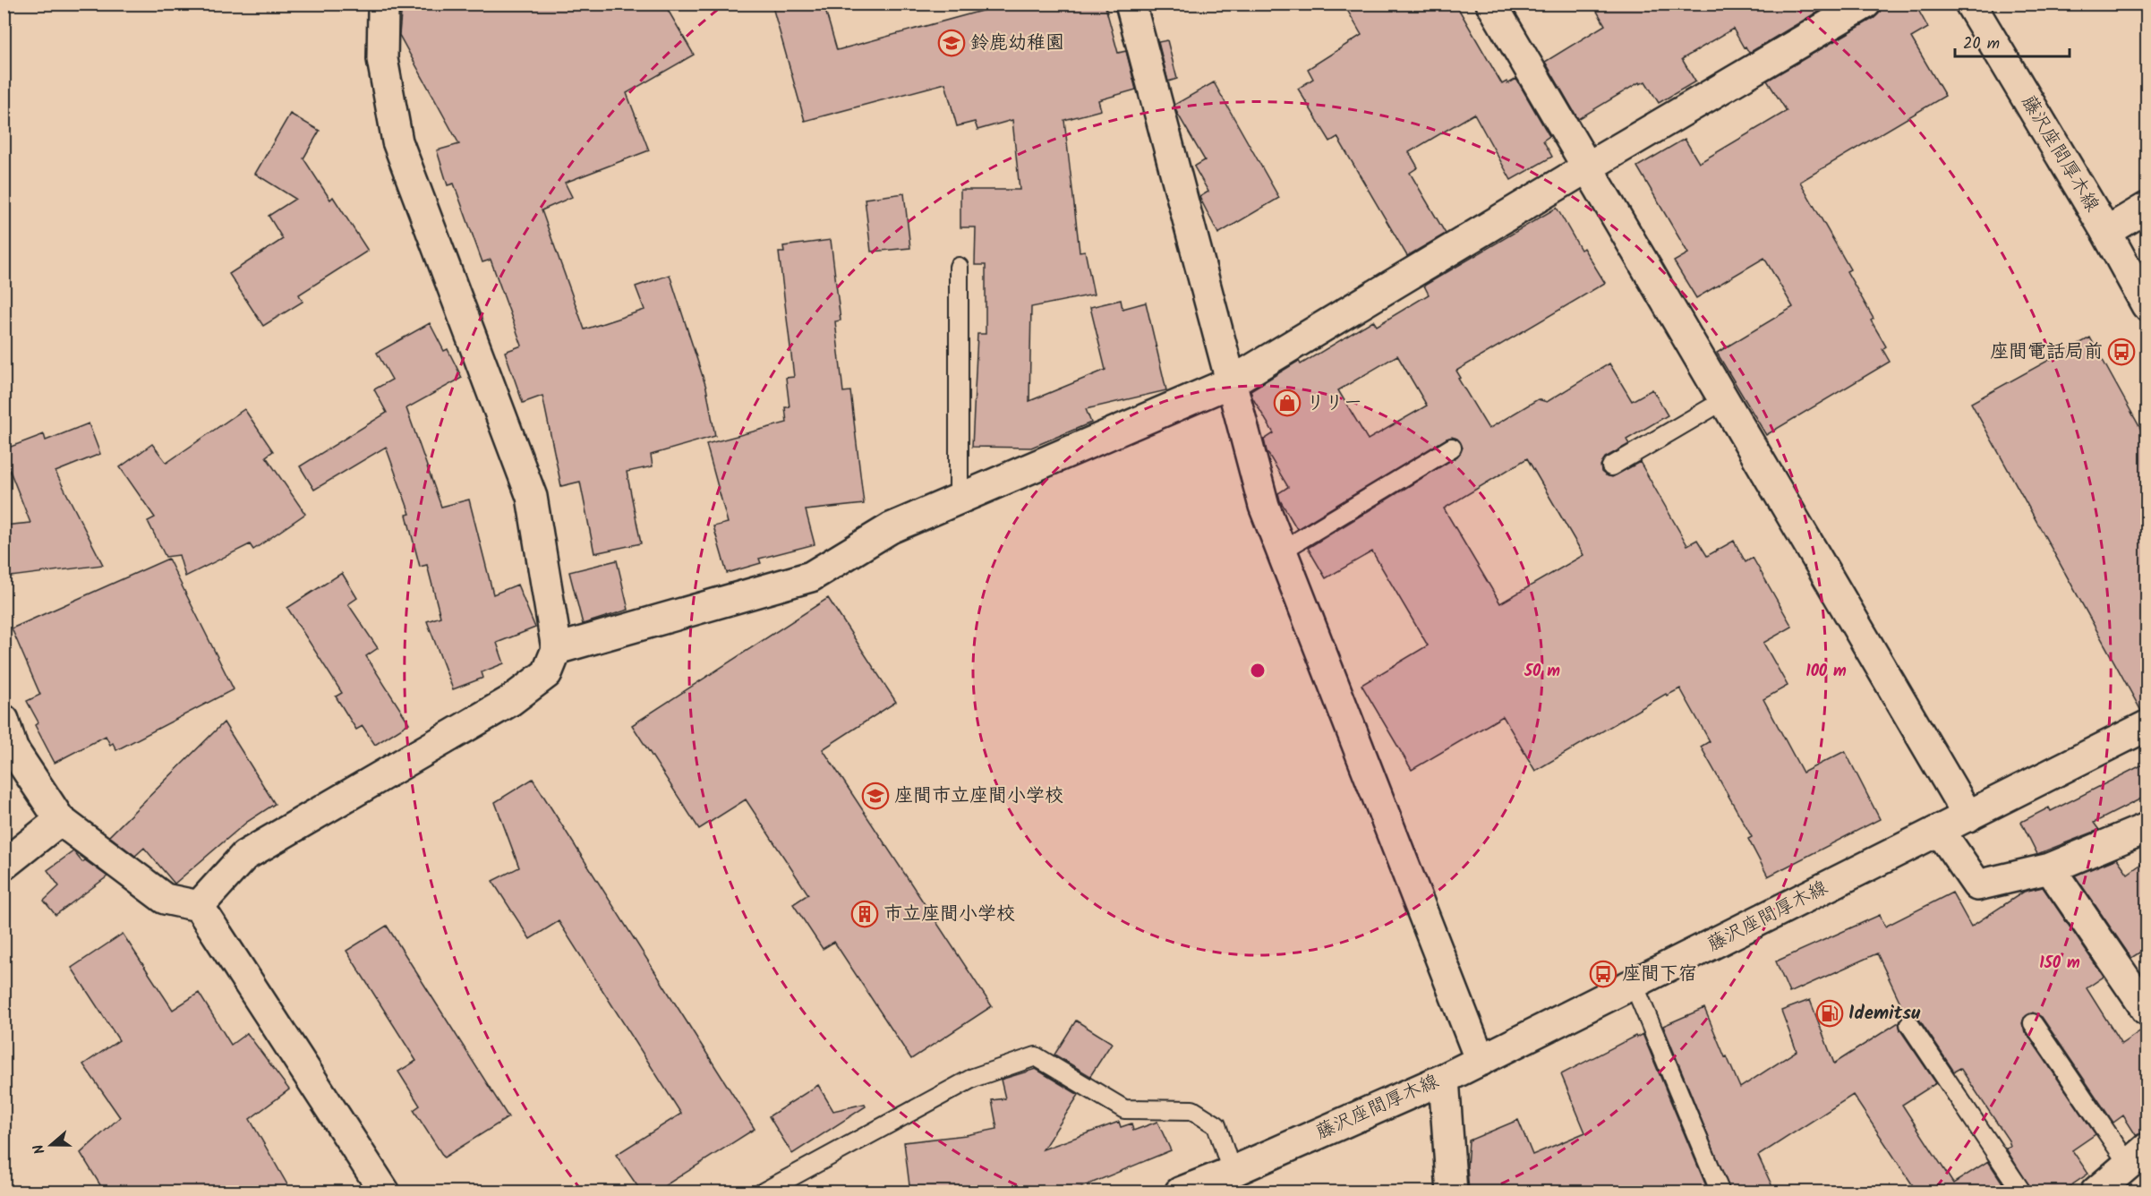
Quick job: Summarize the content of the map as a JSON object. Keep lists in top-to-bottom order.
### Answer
{
  "streets": {
    "street": ["藤沢座間厚木線"]
  },
  "places": {
    "school or university": ["鈴鹿幼稚園", "座間市立座間小学校"],
    "bus stop": ["座間電話局前", "座間下宿"],
    "shop": ["リリー"],
    "building": ["市立座間小学校"],
    "fuel station": ["Idemitsu"]
  },
  "scale_bar": "20 m",
  "north": "left",
  "rings": ["50 m", "100 m", "150 m"]
}
